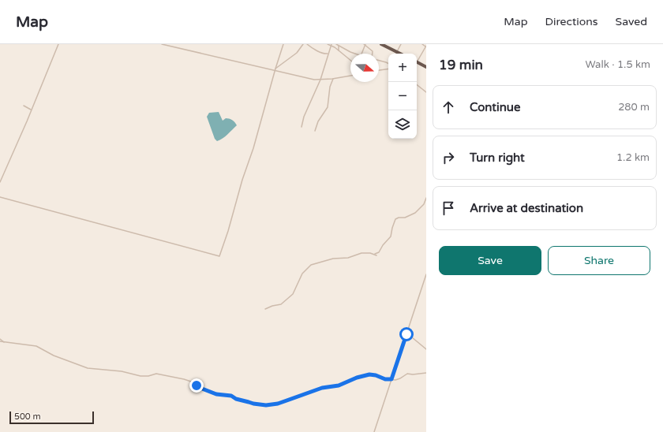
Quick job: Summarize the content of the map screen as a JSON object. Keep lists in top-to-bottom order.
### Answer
{
  "scale_bar": "500 m",
  "north": "right",
  "page": {
    "header": "Map",
    "nav": ["Map", "Directions", "Saved"],
    "heading": ["19 min", "Walk · 1.5 km"],
    "map_buttons": ["+", "−"],
    "list": [
      ["Continue", "280 m"],
      ["Turn right", "1.2 km"],
      "Arrive at destination"
    ],
    "buttons": ["Save", "Share"],
    "scale": "500 m"
  }
}
